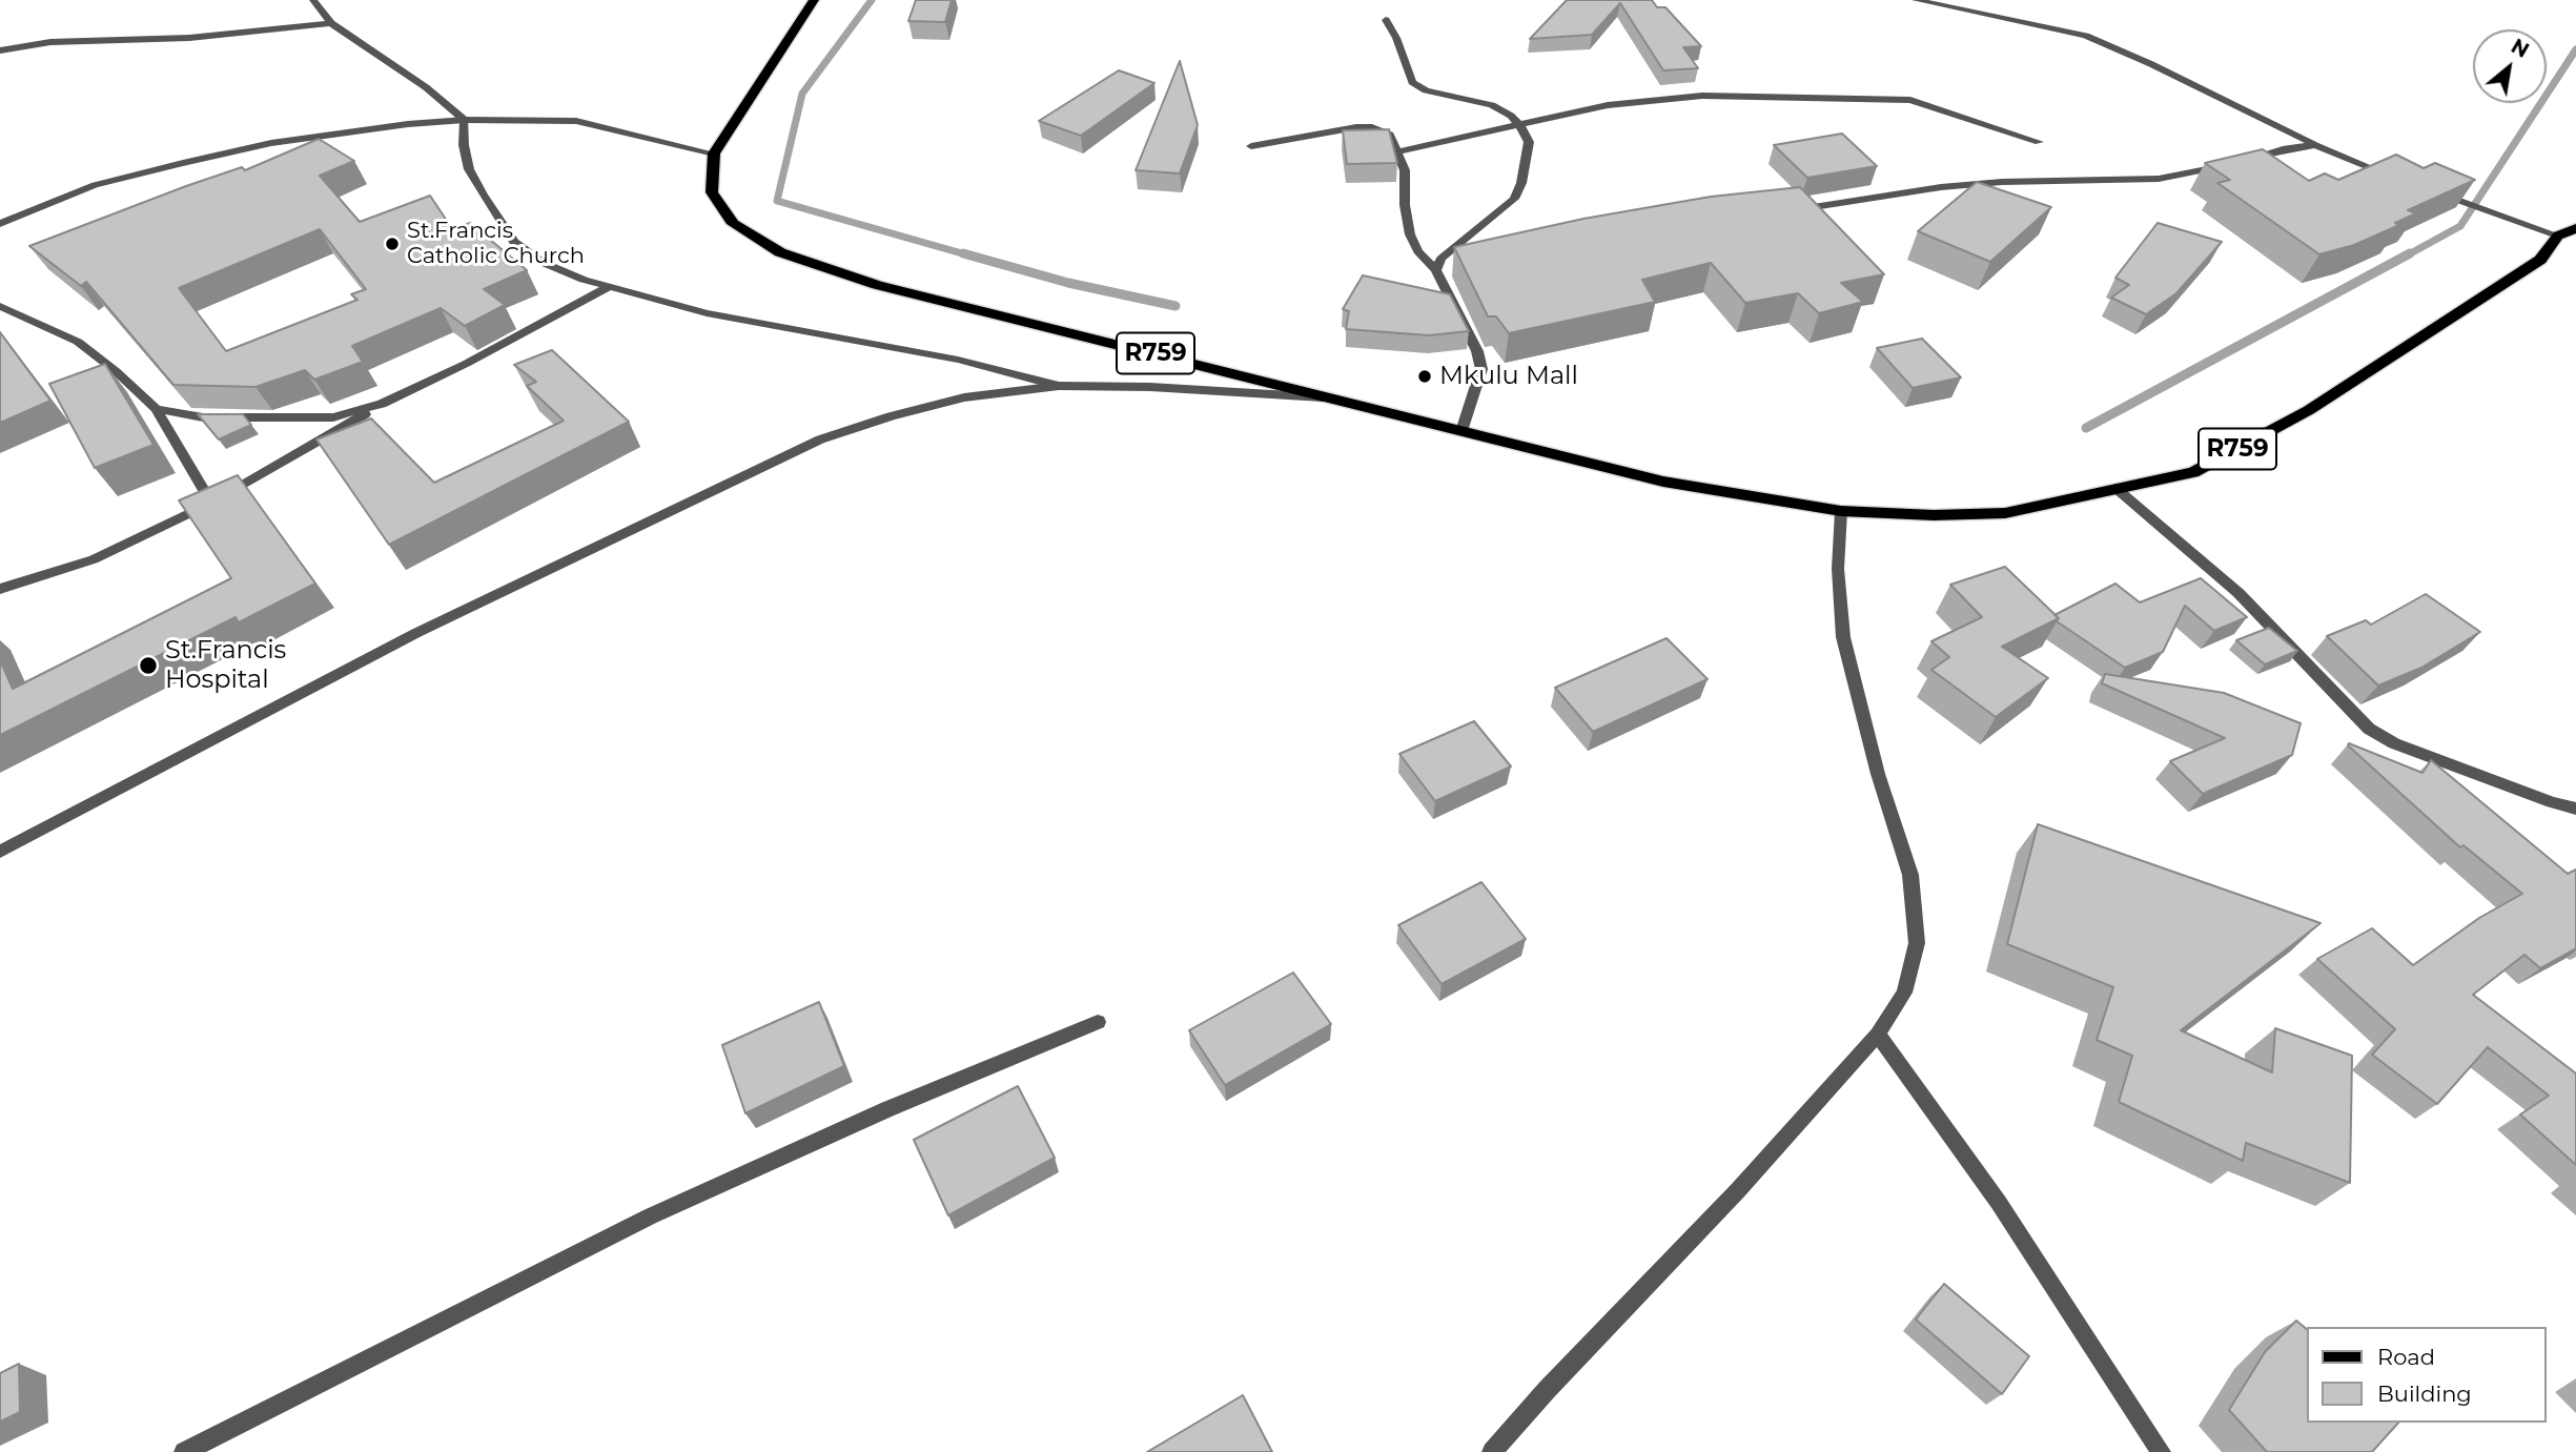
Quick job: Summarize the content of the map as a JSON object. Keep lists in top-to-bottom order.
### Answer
{
  "streets": {
    "main road": ["R759"]
  },
  "places": ["St.Francis Catholic Church", "Mkulu Mall", "St.Francis Hospital"],
  "legend": ["Road", "Building"],
  "north": "top right"
}
